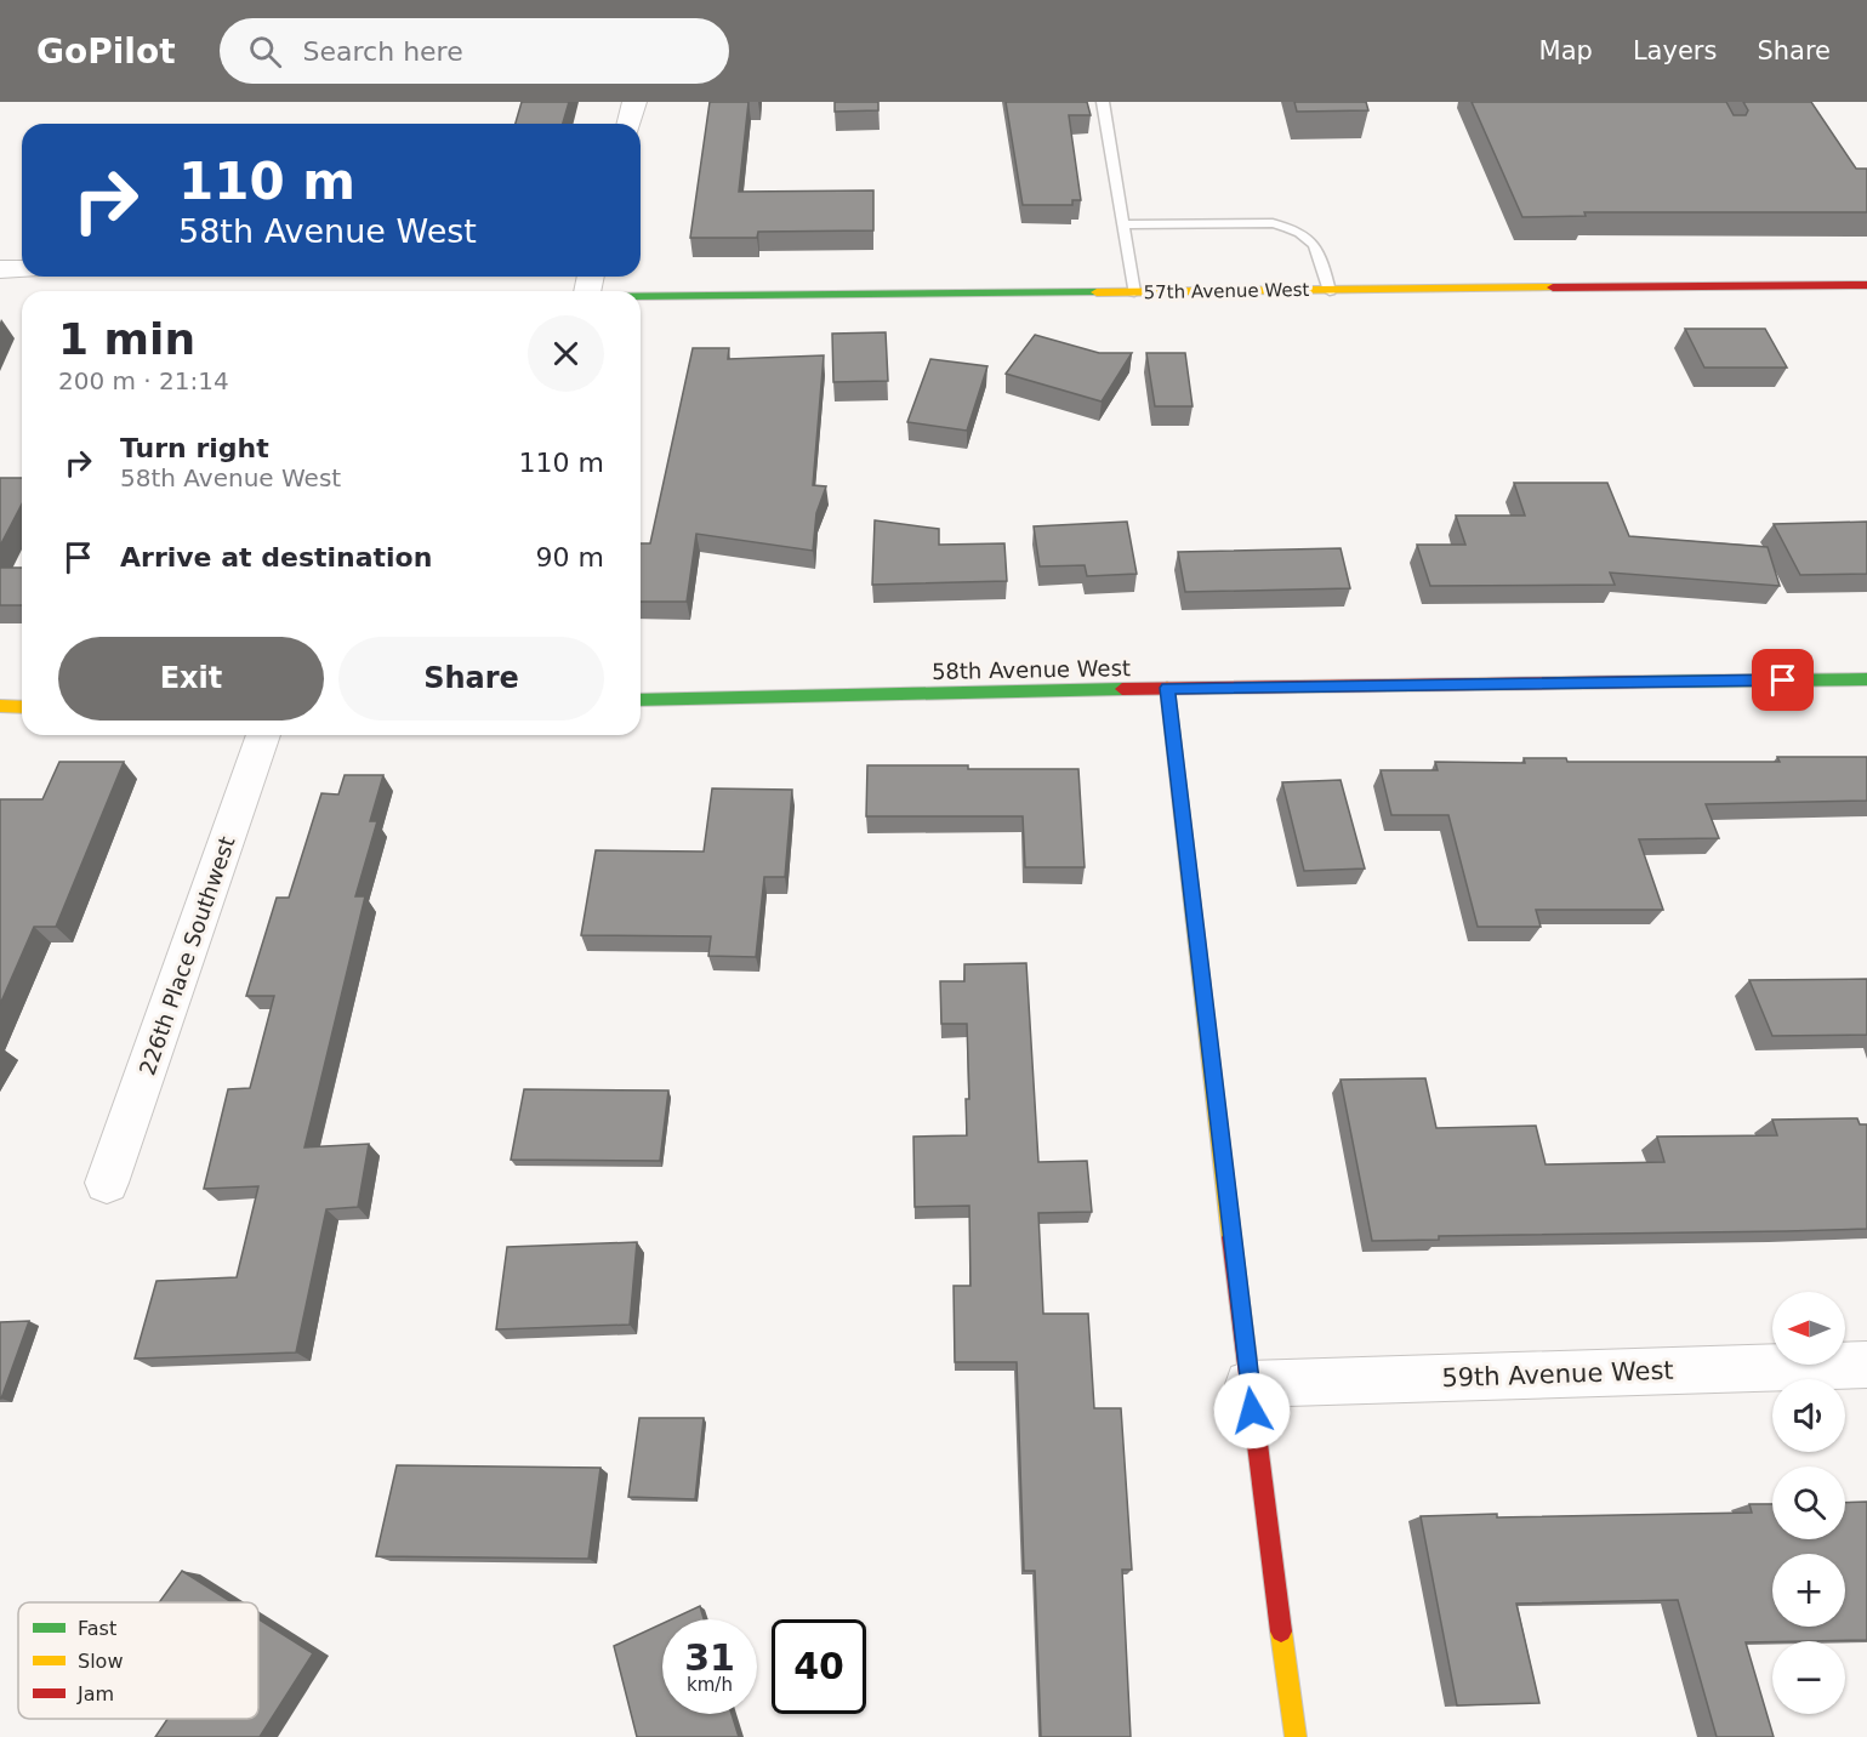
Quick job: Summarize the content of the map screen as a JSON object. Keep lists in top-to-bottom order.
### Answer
{
  "streets": {
    "street": [
      "57th Avenue West",
      "58th Avenue West",
      "226th Place Southwest",
      "59th Avenue West"
    ]
  },
  "legend": ["Fast", "Slow", "Jam"],
  "north": "left",
  "page": {
    "header": "GoPilot",
    "search": "Search here",
    "nav": ["Map", "Layers", "Share"],
    "turn": ["110 m", "58th Avenue West"],
    "heading": ["1 min", "200 m · 21:14"],
    "list": [
      {
        "name": "Turn right",
        "note": "58th Avenue West",
        "value": "110 m"
      },
      {
        "name": "Arrive at destination",
        "value": "90 m"
      }
    ],
    "buttons": ["Exit", "Share"],
    "map_buttons": ["+", "−"],
    "speed": "31 km/h",
    "limit": "40"
  }
}
